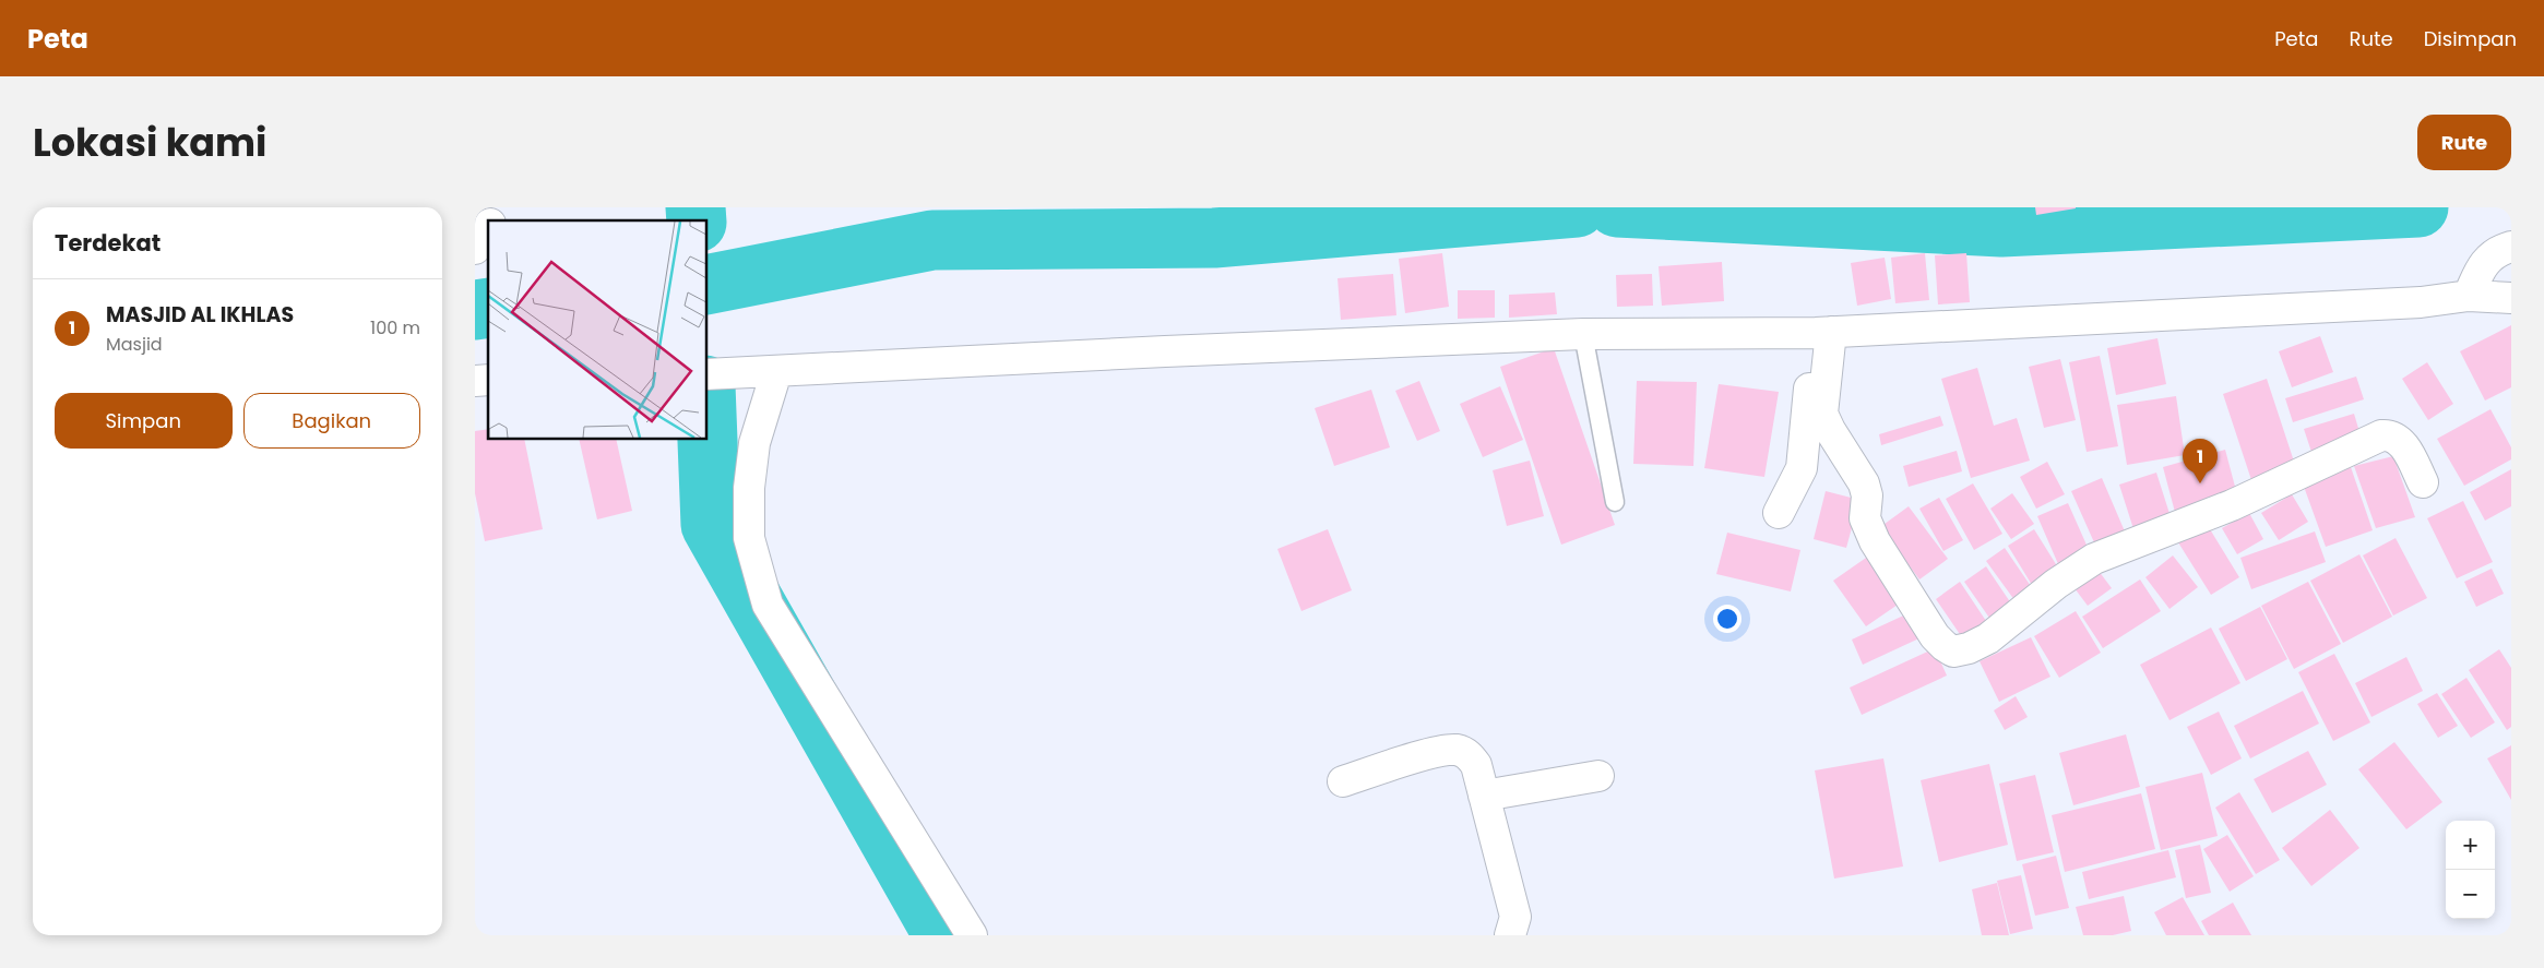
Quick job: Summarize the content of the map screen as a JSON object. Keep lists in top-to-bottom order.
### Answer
{
  "page": {
    "header": "Peta",
    "nav": ["Peta", "Rute", "Disimpan"],
    "title": "Lokasi kami",
    "buttons": [
      "Rute",
      ["Simpan", "Bagikan"]
    ],
    "heading": "Terdekat",
    "list": [
      {
        "mark": "1",
        "name": "MASJID AL IKHLAS",
        "note": "Masjid",
        "value": "100 m"
      }
    ],
    "pins": "1",
    "map_buttons": ["+", "−"]
  }
}
